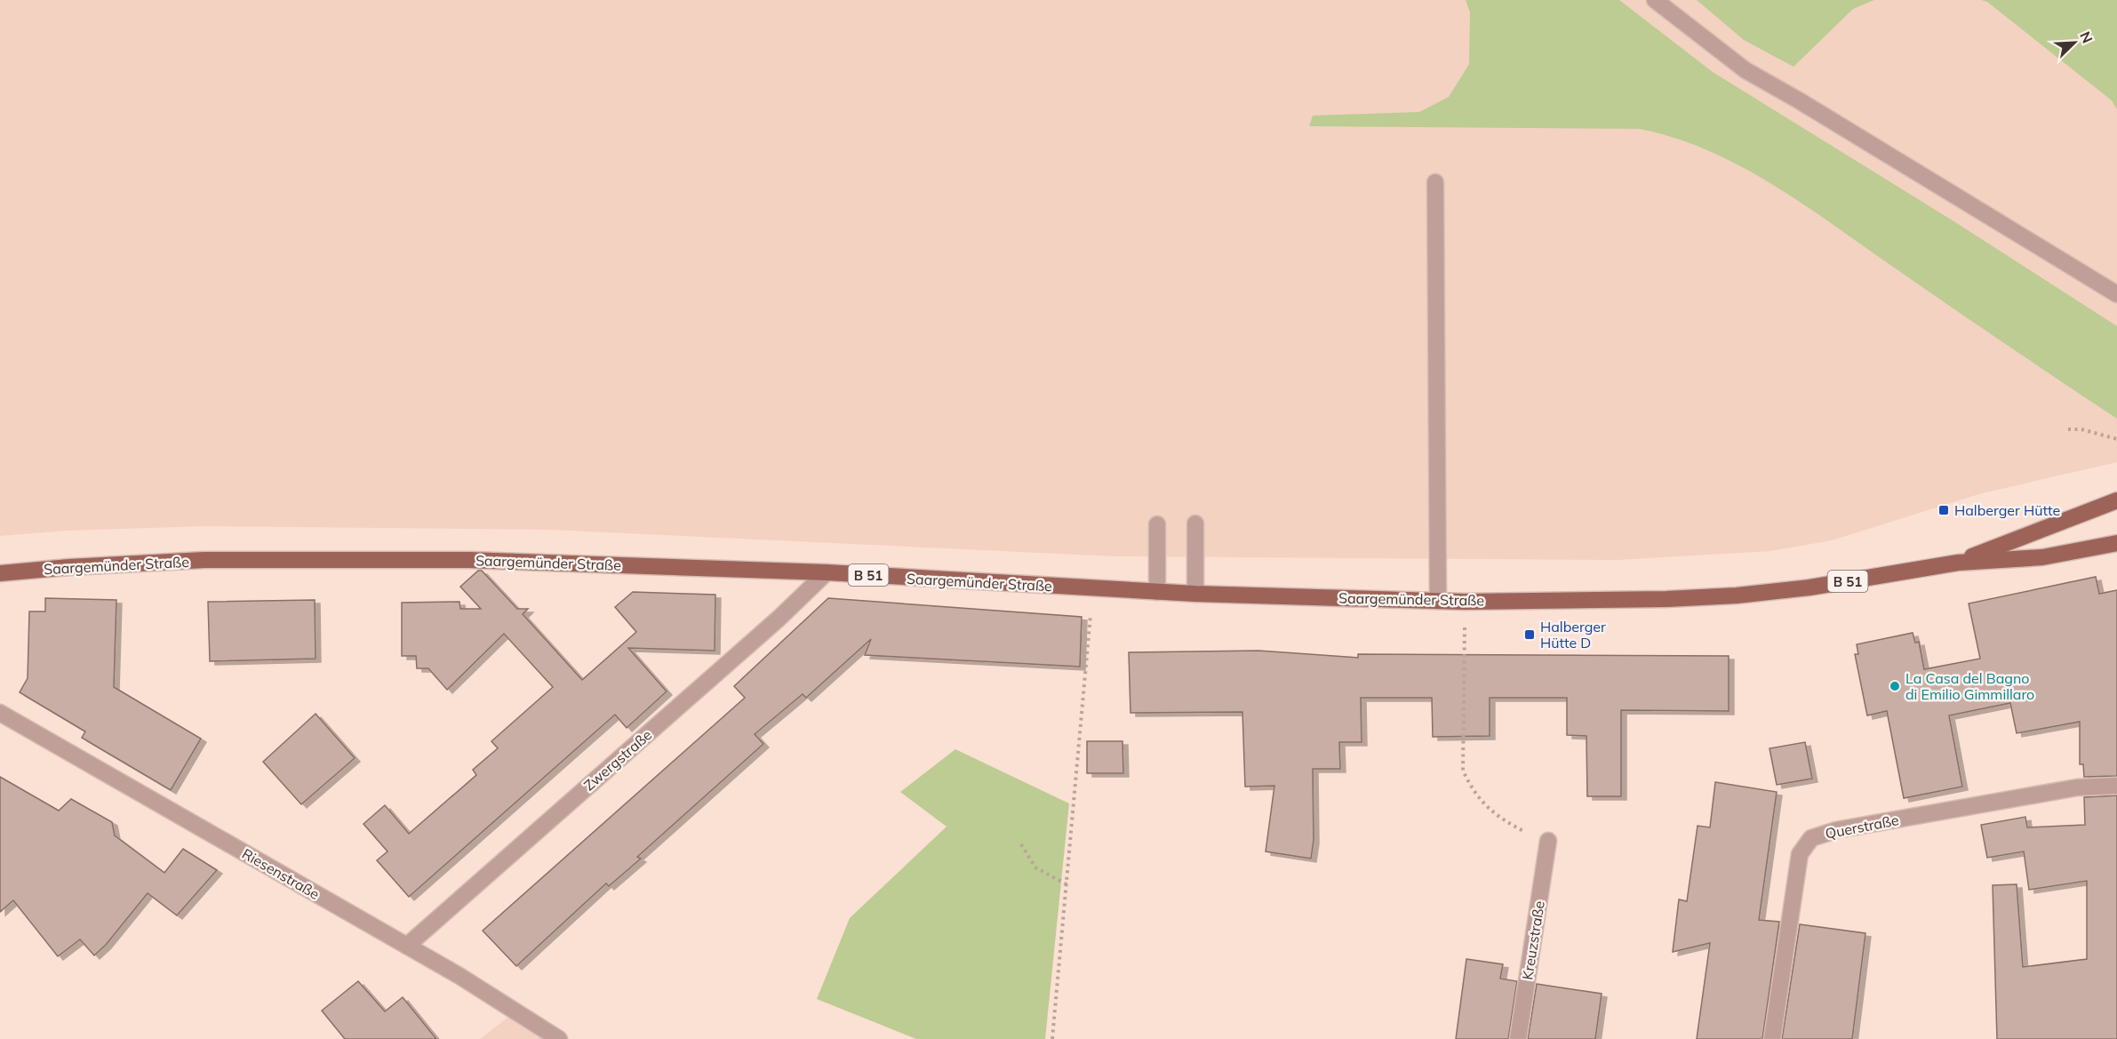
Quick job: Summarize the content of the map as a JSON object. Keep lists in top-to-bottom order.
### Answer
{
  "streets": {
    "main road": ["Saargemünder Straße", "B 51"],
    "street": [
      "Zwergstraße",
      "Querstraße",
      "Riesenstraße",
      "Kreuzstraße"
    ]
  },
  "crossings": [
    ["Saargemünder Straße", "Zwergstraße"],
    ["Zwergstraße", "Riesenstraße"]
  ],
  "places": {
    "transit": ["Halberger Hütte", "Halberger Hütte D"],
    "other": ["La Casa del Bagno di Emilio Gimmillaro"]
  },
  "north": "top right"
}
